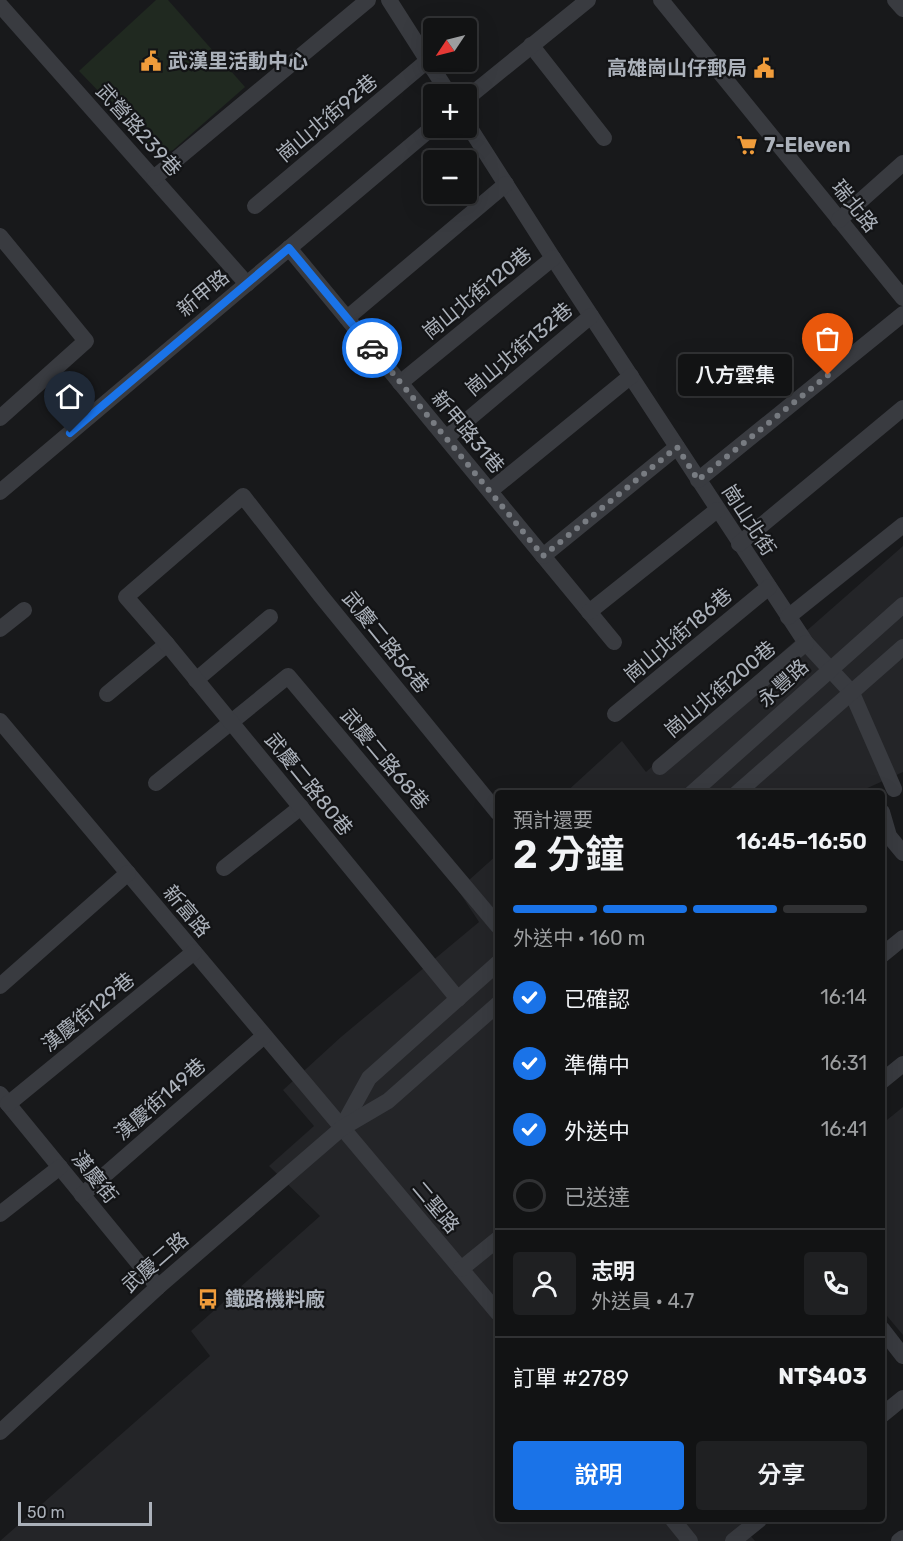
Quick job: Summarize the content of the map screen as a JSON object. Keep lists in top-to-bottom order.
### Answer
{
  "streets": {
    "street": [
      "崗山北街92巷",
      "武營路239巷",
      "瑞北路",
      "新甲路",
      "崗山北街120巷",
      "崗山北街132巷",
      "新甲路31巷",
      "崗山北街",
      "崗山北街186巷",
      "武慶二路56巷",
      "永豐路",
      "崗山北街200巷",
      "武慶二路68巷",
      "武慶二路80巷",
      "新富路",
      "漢慶街129巷",
      "漢慶街149巷",
      "漢慶街",
      "二聖路",
      "武慶二路"
    ]
  },
  "crossings": [
    ["武營路239巷", "新甲路"],
    ["新甲路", "新甲路31巷"],
    ["崗山北街120巷", "新甲路31巷"],
    ["崗山北街120巷", "崗山北街"],
    ["崗山北街132巷", "新甲路31巷"],
    ["崗山北街132巷", "崗山北街"],
    ["崗山北街", "崗山北街186巷"],
    ["崗山北街", "永豐路"],
    ["崗山北街", "崗山北街200巷"],
    ["武慶二路56巷", "武慶二路80巷"],
    ["武慶二路68巷", "武慶二路80巷"],
    ["武慶二路80巷", "武慶二路"],
    ["新富路", "漢慶街129巷"],
    ["新富路", "漢慶街149巷"],
    ["新富路", "二聖路"],
    ["新富路", "武慶二路"],
    ["漢慶街129巷", "漢慶街"],
    ["漢慶街149巷", "漢慶街"],
    ["漢慶街", "武慶二路"],
    ["二聖路", "武慶二路"]
  ],
  "places": {
    "public building": ["武漢里活動中心", "高雄崗山仔郵局"],
    "supermarket": ["7-Eleven"],
    "other": ["八方雲集"],
    "bus stop": ["鐵路機料廠"]
  },
  "scale_bar": "50 m",
  "north": "bottom left",
  "page": {
    "map_buttons": ["+", "−"],
    "bubble": "八方雲集",
    "heading": ["2 分鐘", "預計還要", "16:45–16:50"],
    "panel": [
      "志明",
      "外送員 · 4.7",
      "訂單 #2789",
      "NT$403"
    ],
    "bar": "外送中 · 160 m",
    "list": [
      ["已確認", "16:14"],
      ["準備中", "16:31"],
      ["外送中", "16:41"],
      "已送達"
    ],
    "buttons": ["說明", "分享"],
    "scale": "50 m"
  }
}
